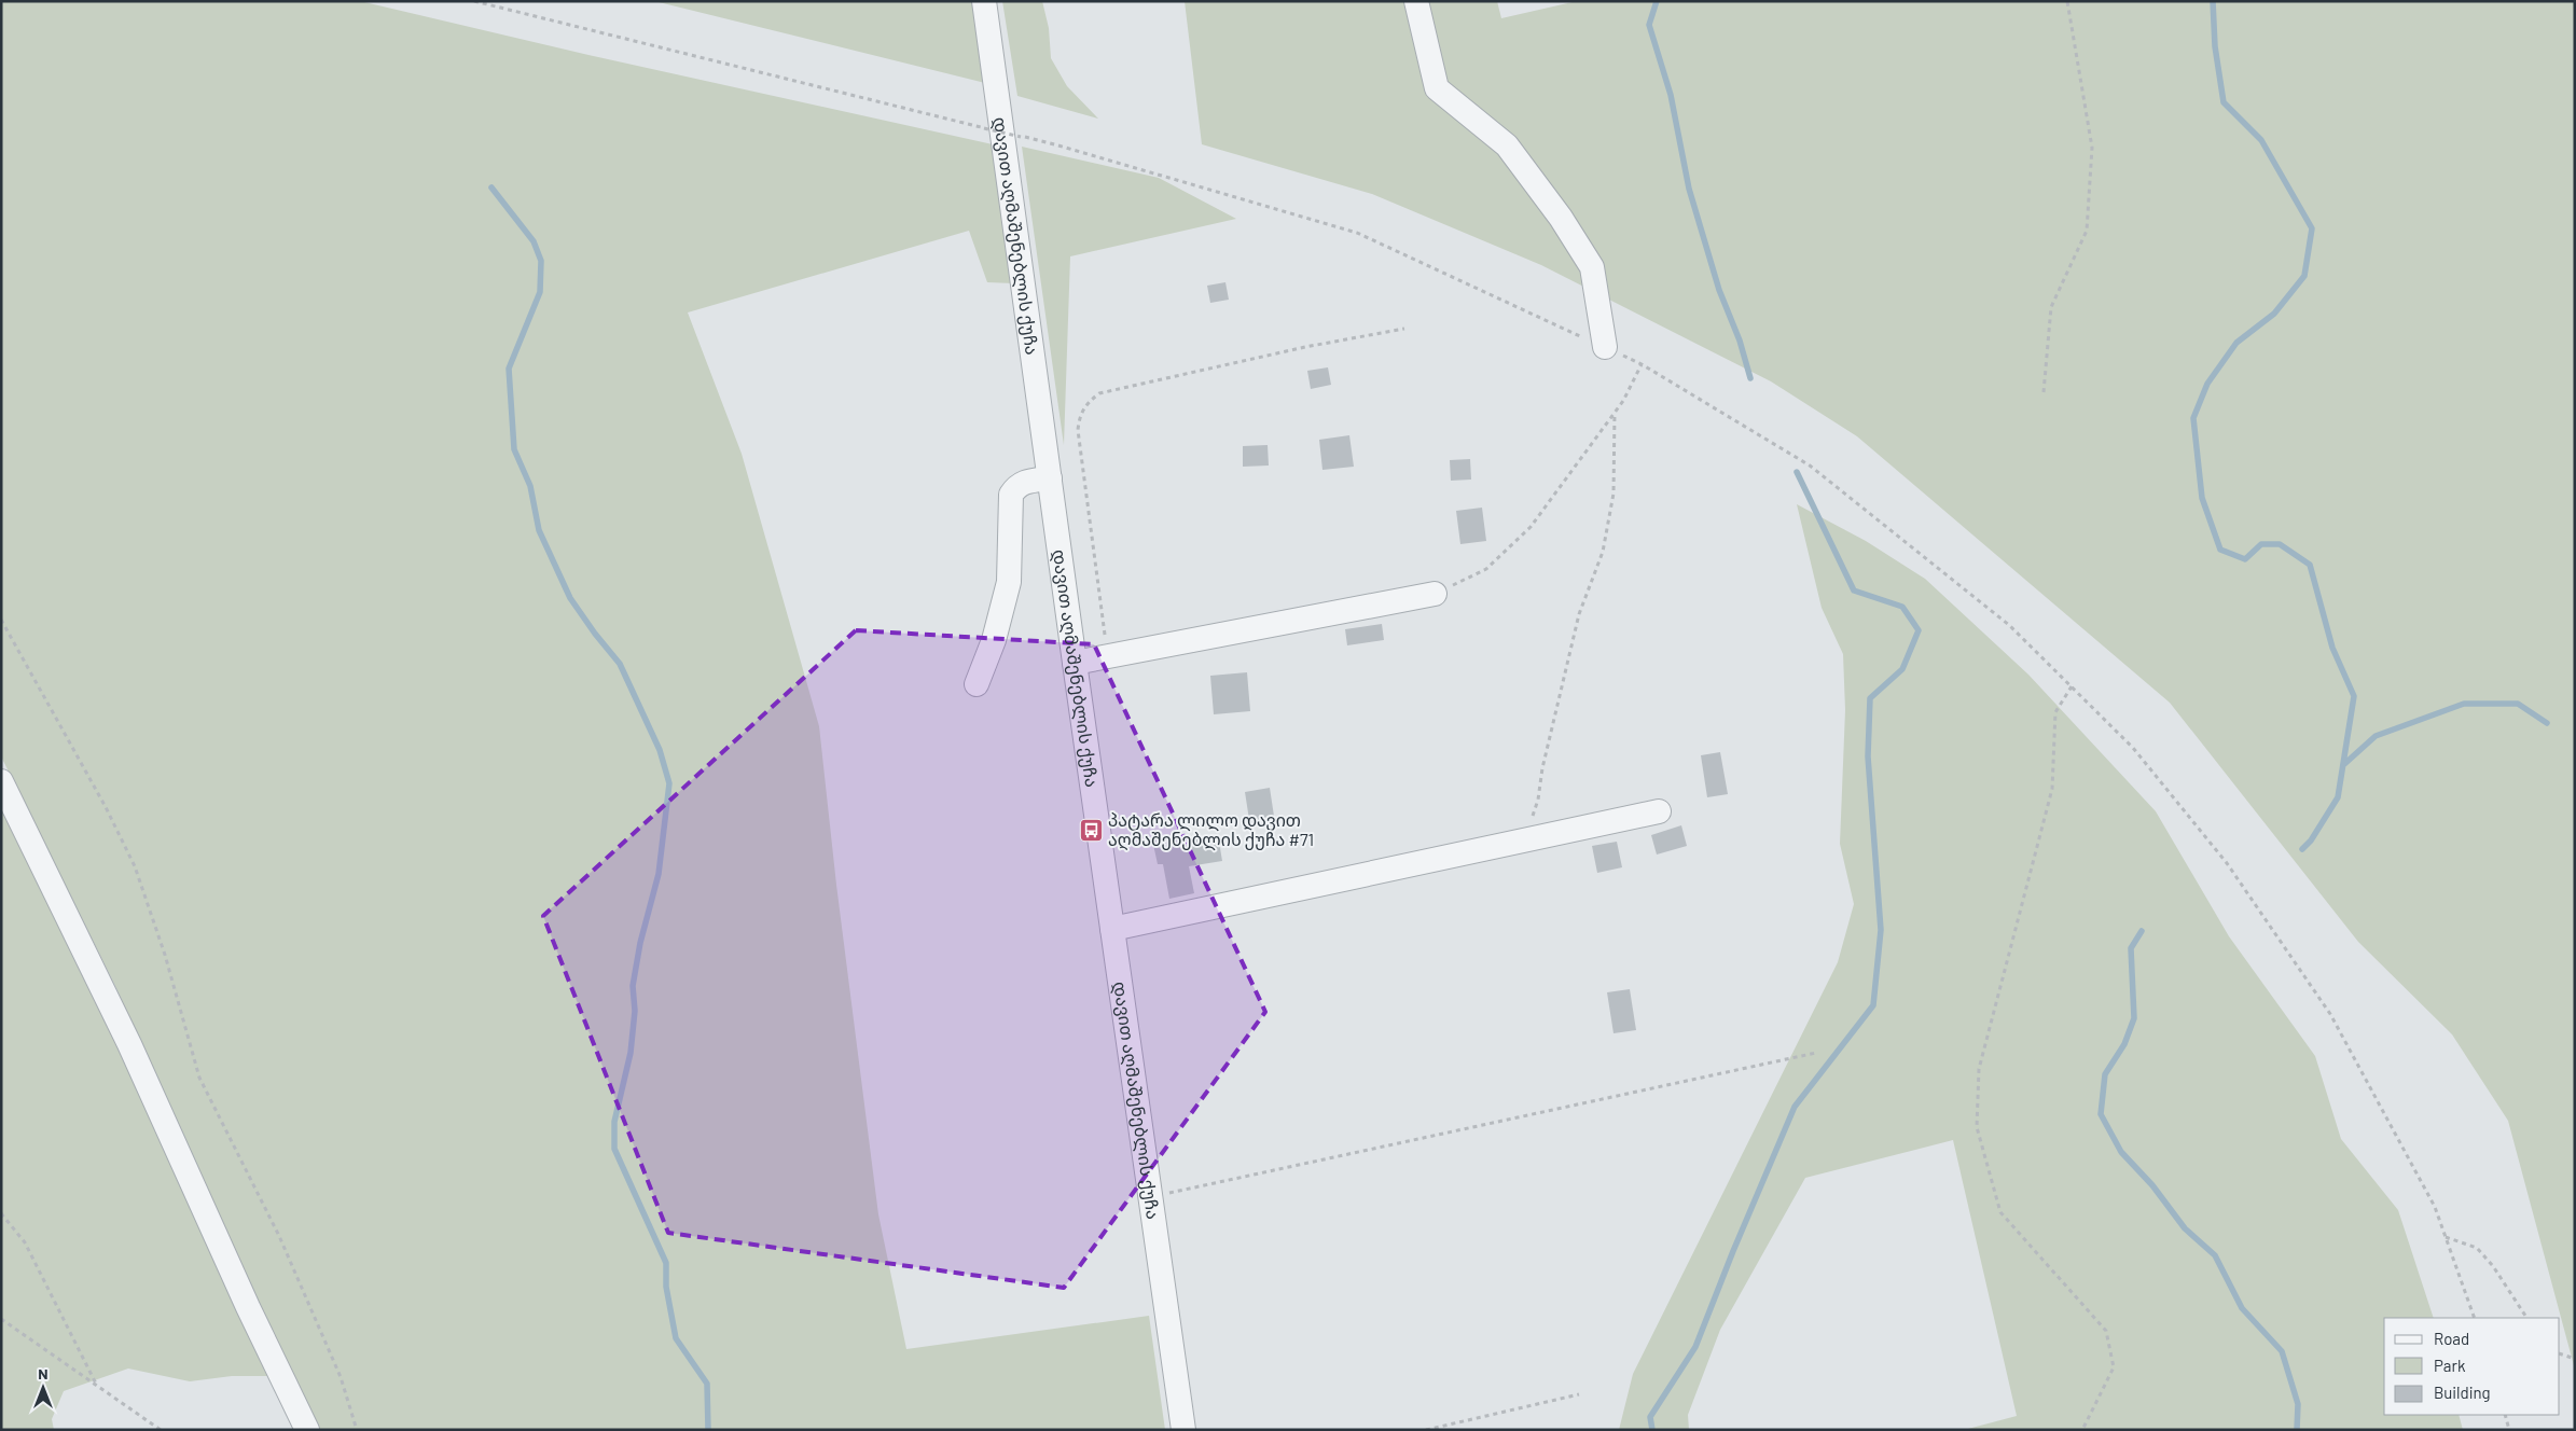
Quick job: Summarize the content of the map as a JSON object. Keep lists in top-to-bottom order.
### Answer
{
  "streets": {
    "street": ["დავით აღმაშენებლის ქუჩა"]
  },
  "places": {
    "bus stop": ["პატარა ლილო დავით აღმაშენებლის ქუჩა #71"]
  },
  "legend": ["Road", "Park", "Building"],
  "north": "top"
}
